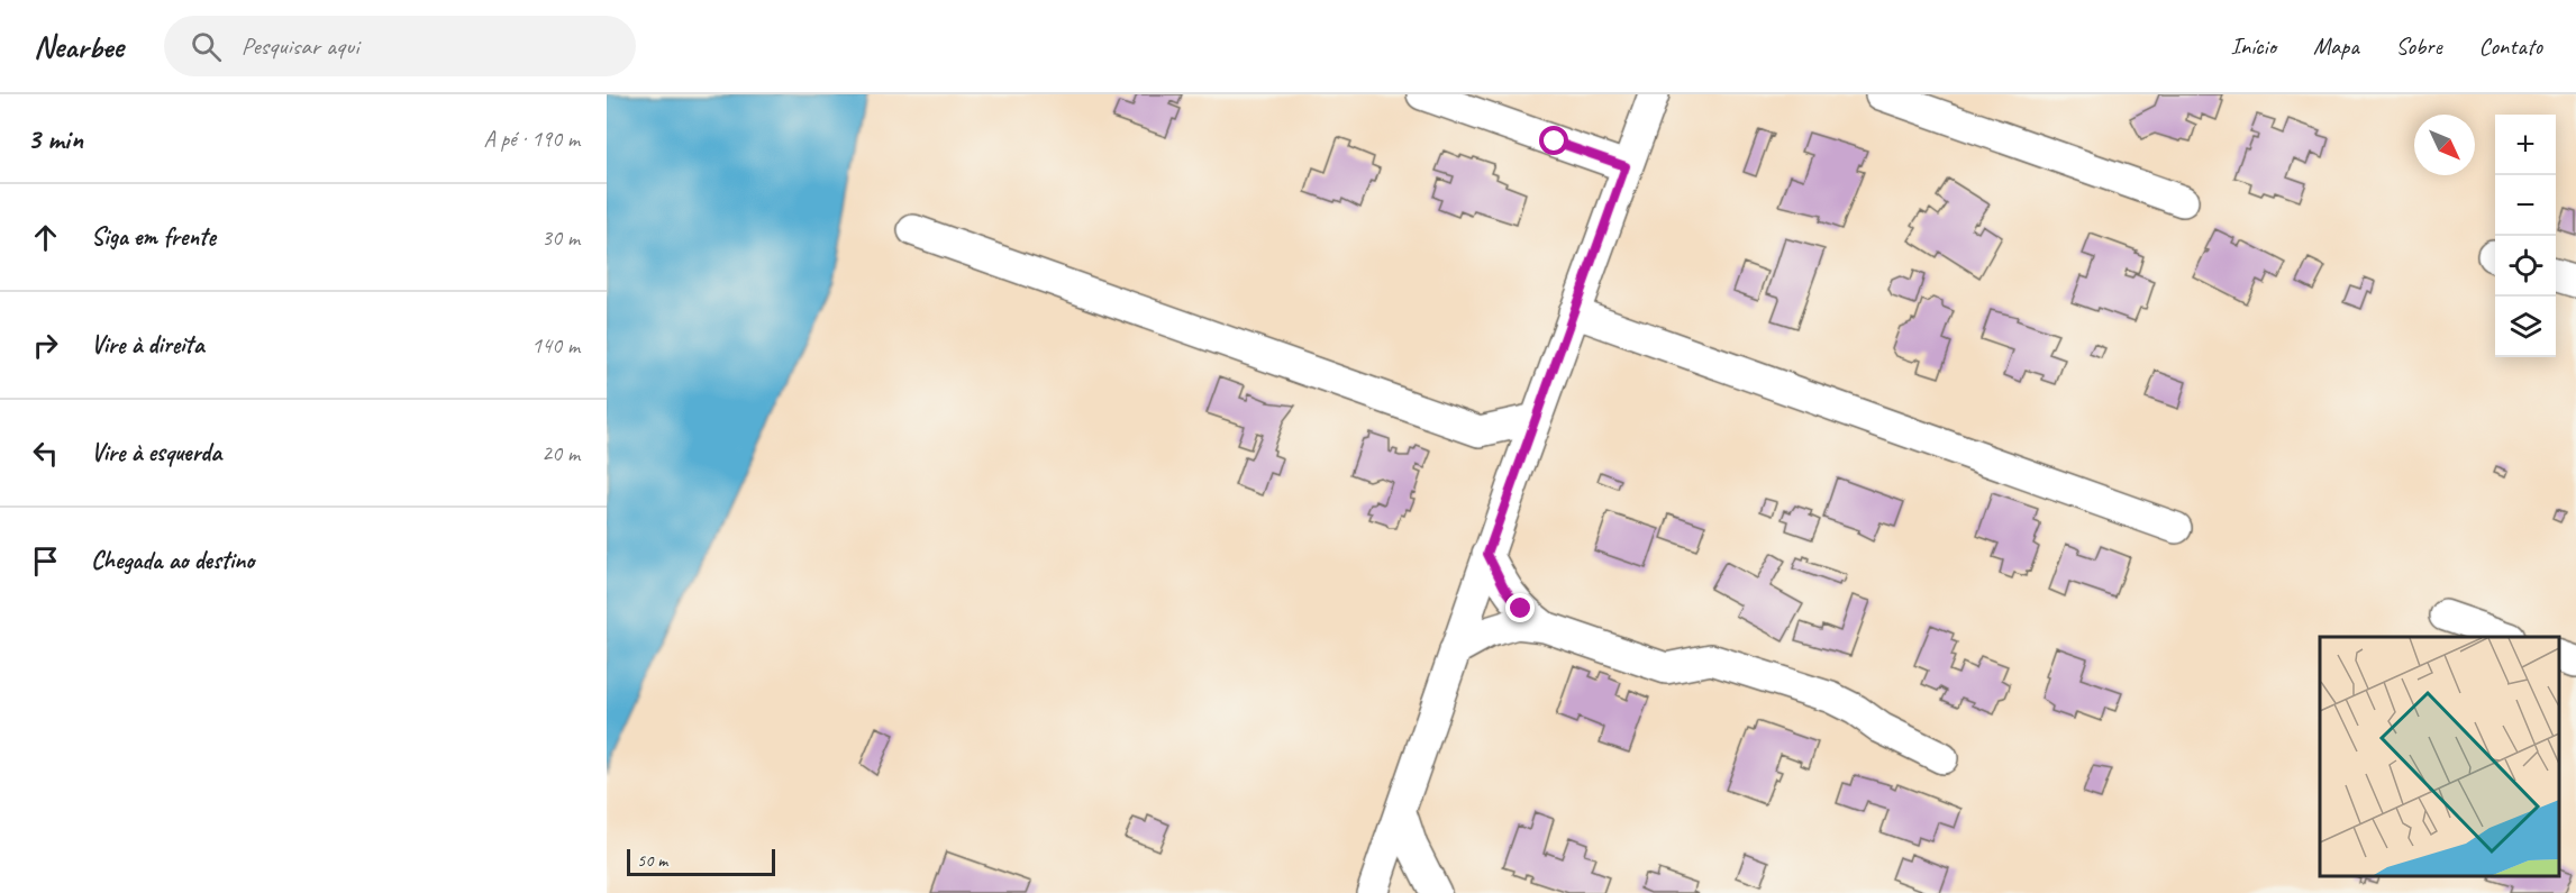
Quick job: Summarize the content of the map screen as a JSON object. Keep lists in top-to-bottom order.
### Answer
{
  "scale_bar": "50 m",
  "north": "bottom right",
  "page": {
    "header": "Nearbee",
    "search": "Pesquisar aqui",
    "nav": [
      "Início",
      "Mapa",
      "Sobre",
      "Contato"
    ],
    "heading": ["3 min", "A pé · 190 m"],
    "map_buttons": ["+", "−"],
    "list": [
      ["Siga em frente", "30 m"],
      ["Vire à direita", "140 m"],
      ["Vire à esquerda", "20 m"],
      "Chegada ao destino"
    ],
    "scale": "50 m"
  }
}
